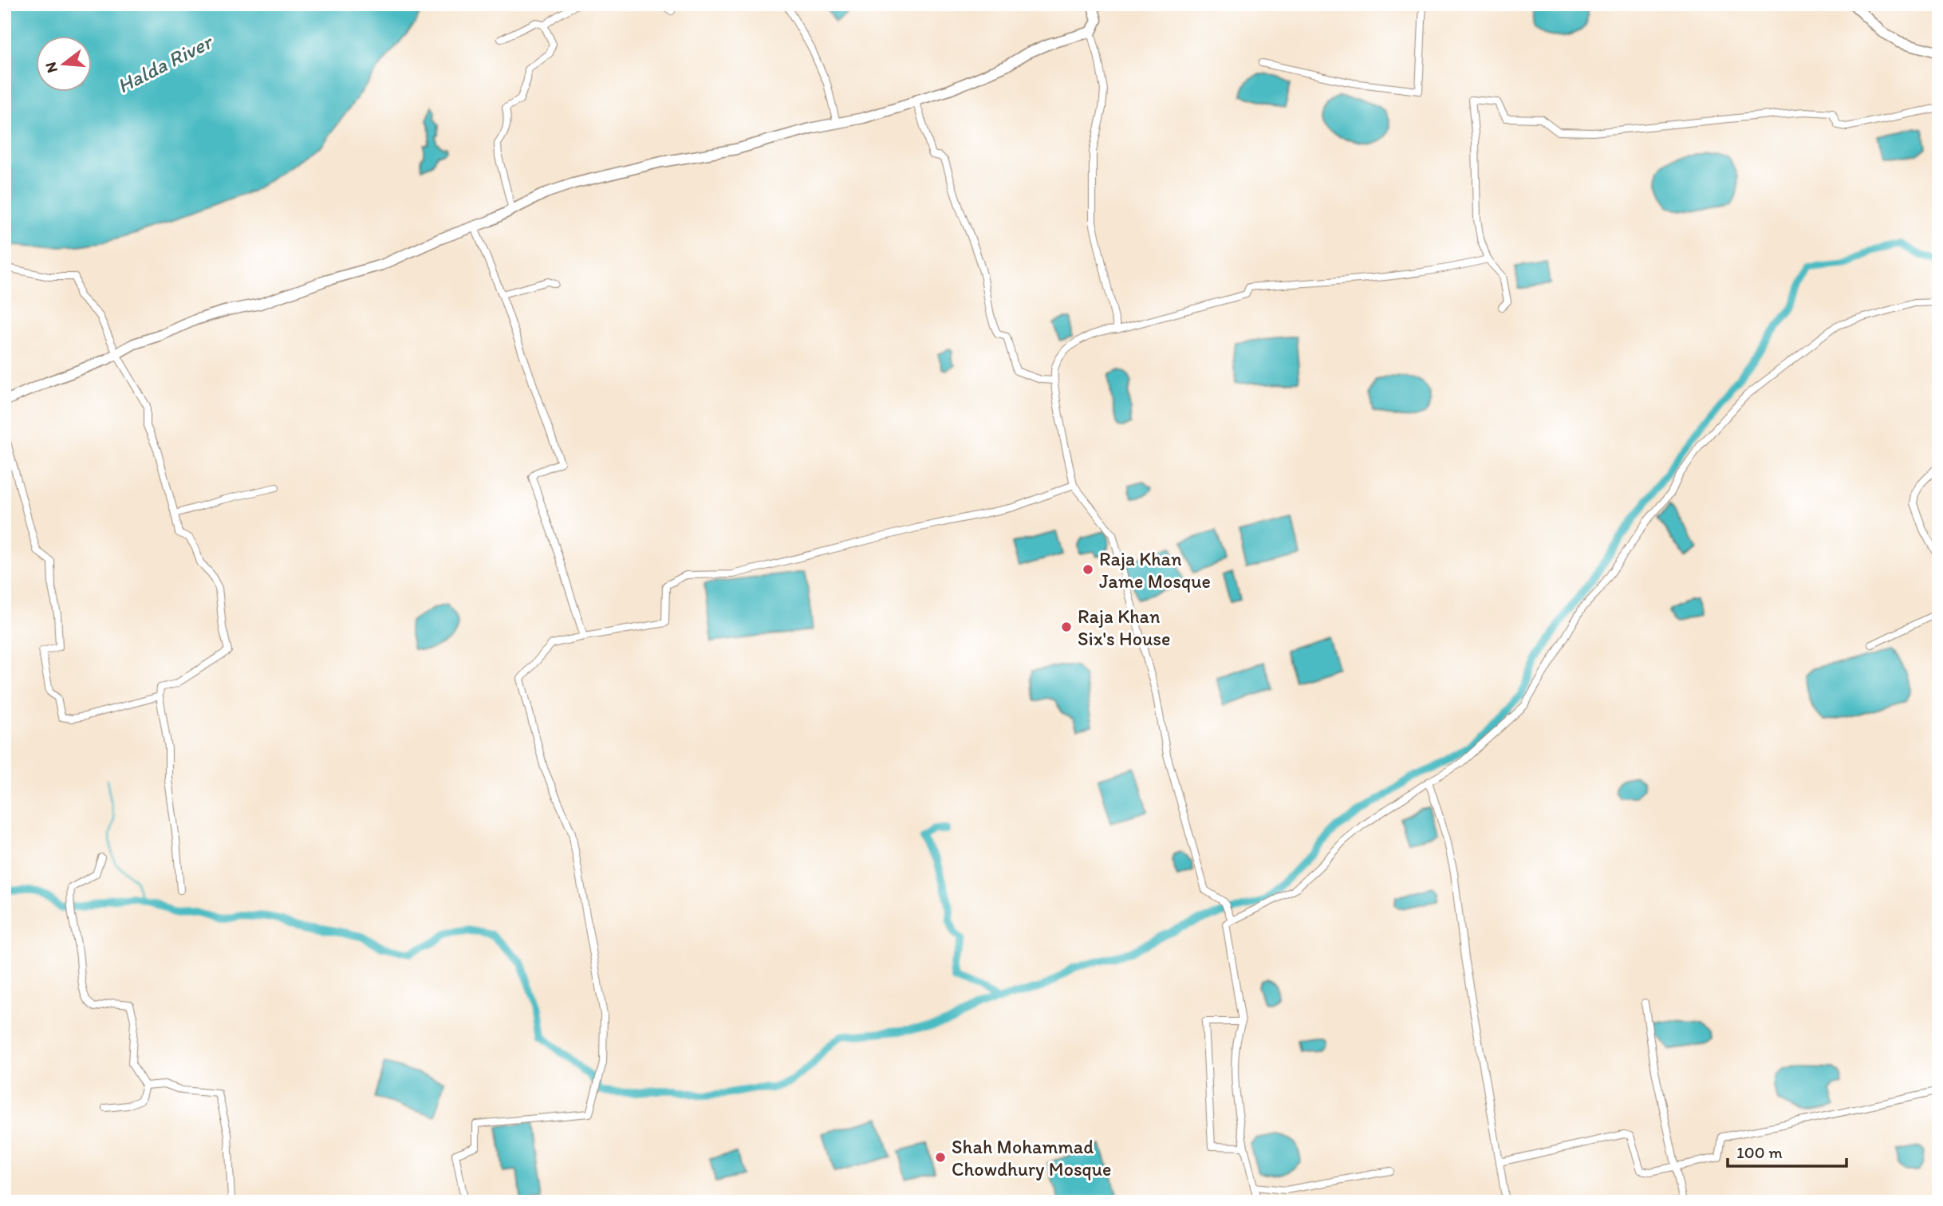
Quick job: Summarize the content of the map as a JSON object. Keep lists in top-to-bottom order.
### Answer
{
  "water": ["Halda River"],
  "places": ["Raja Khan Jame Mosque", "Raja Khan Six's House", "Shah Mohammad Chowdhury Mosque"],
  "scale_bar": "100 m",
  "north": "left"
}
